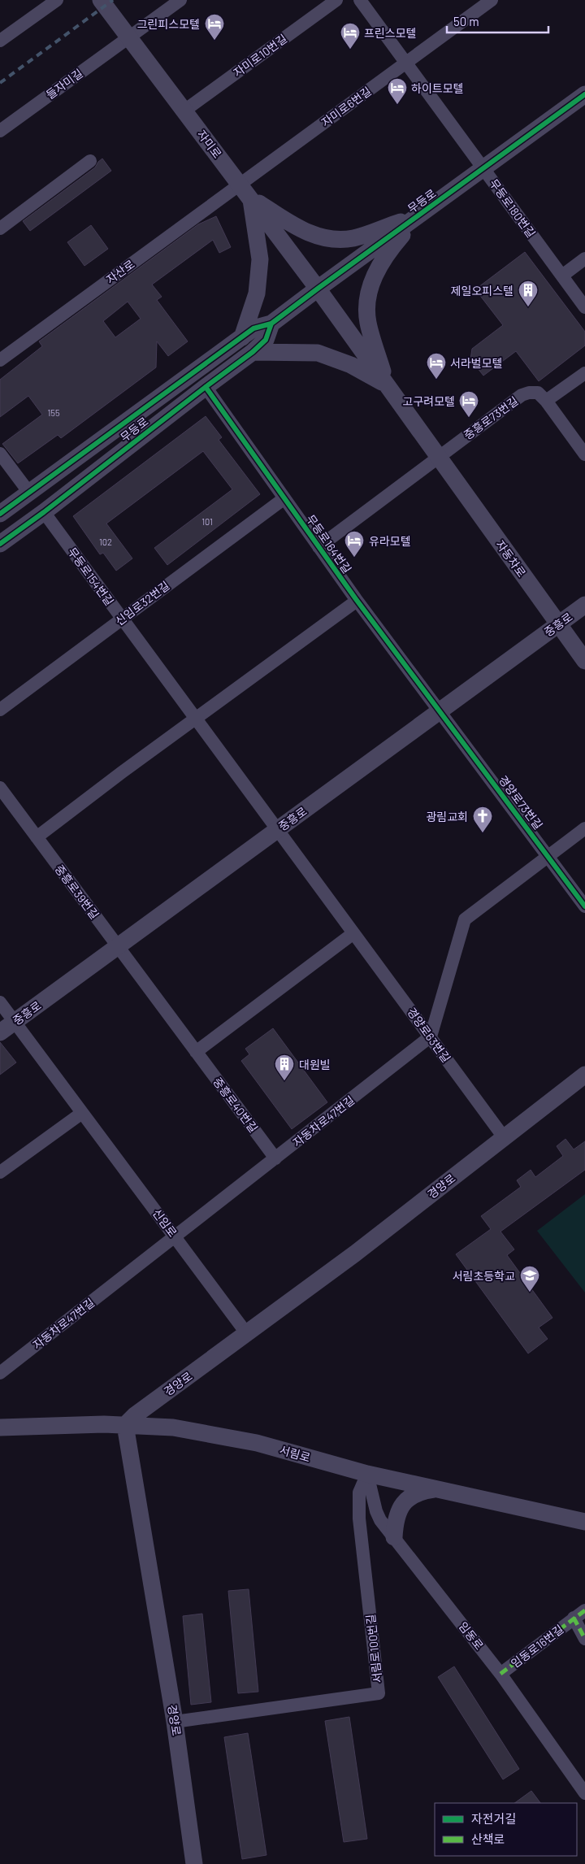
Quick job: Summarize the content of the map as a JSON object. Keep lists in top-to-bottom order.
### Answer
{
  "streets": {
    "street": [
      "자미로10번길",
      "들자미길",
      "자미로6번길",
      "자미로",
      "무등로",
      "무등로180번길",
      "자산로",
      "중흥로73번길",
      "무등로164번길",
      "자동차로",
      "무등로154번길",
      "신임로32번길",
      "중흥로",
      "경양로73번길",
      "중흥로39번길",
      "경양로63번길",
      "중흥로40번길",
      "자동차로47번길",
      "경양로",
      "신임로",
      "서림로",
      "임동로",
      "임동로16번길",
      "서림로100번길"
    ]
  },
  "crossings": [
    ["자미로10번길", "자미로"],
    ["들자미길", "자미로"],
    ["자미로6번길", "자미로"],
    ["자미로6번길", "무등로180번길"],
    ["자미로6번길", "자산로"],
    ["자미로", "무등로"],
    ["자미로", "자산로"],
    ["자미로", "자동차로"],
    ["무등로", "무등로180번길"],
    ["무등로", "무등로164번길"],
    ["무등로", "자동차로"],
    ["무등로", "무등로154번길"],
    ["중흥로73번길", "자동차로"],
    ["무등로164번길", "신임로32번길"],
    ["무등로164번길", "중흥로"],
    ["무등로164번길", "경양로73번길"],
    ["자동차로", "중흥로"],
    ["무등로154번길", "신임로32번길"],
    ["무등로154번길", "중흥로"],
    ["무등로154번길", "경양로63번길"],
    ["중흥로", "경양로73번길"],
    ["중흥로", "중흥로39번길"],
    ["중흥로", "경양로63번길"],
    ["중흥로", "중흥로40번길"],
    ["중흥로", "신임로"],
    ["중흥로39번길", "중흥로40번길"],
    ["경양로63번길", "자동차로47번길"],
    ["경양로63번길", "경양로"],
    ["중흥로40번길", "자동차로47번길"],
    ["자동차로47번길", "신임로"],
    ["경양로", "신임로"],
    ["경양로", "서림로"],
    ["경양로", "서림로100번길"],
    ["서림로", "임동로"],
    ["서림로", "서림로100번길"],
    ["임동로", "임동로16번길"],
    ["임동로", "서림로100번길"]
  ],
  "places": {
    "hotel": [
      "그린피스모텔",
      "프린스모텔",
      "하이트모텔",
      "서라벌모텔",
      "고구려모텔",
      "유라모텔"
    ],
    "building": ["제일오피스텔", "대원빌"],
    "church": ["광림교회"],
    "school or university": ["서림초등학교"]
  },
  "house_numbers": ["155", "101", "102"],
  "legend": ["자전거길", "산책로"],
  "scale_bar": "50 m"
}
